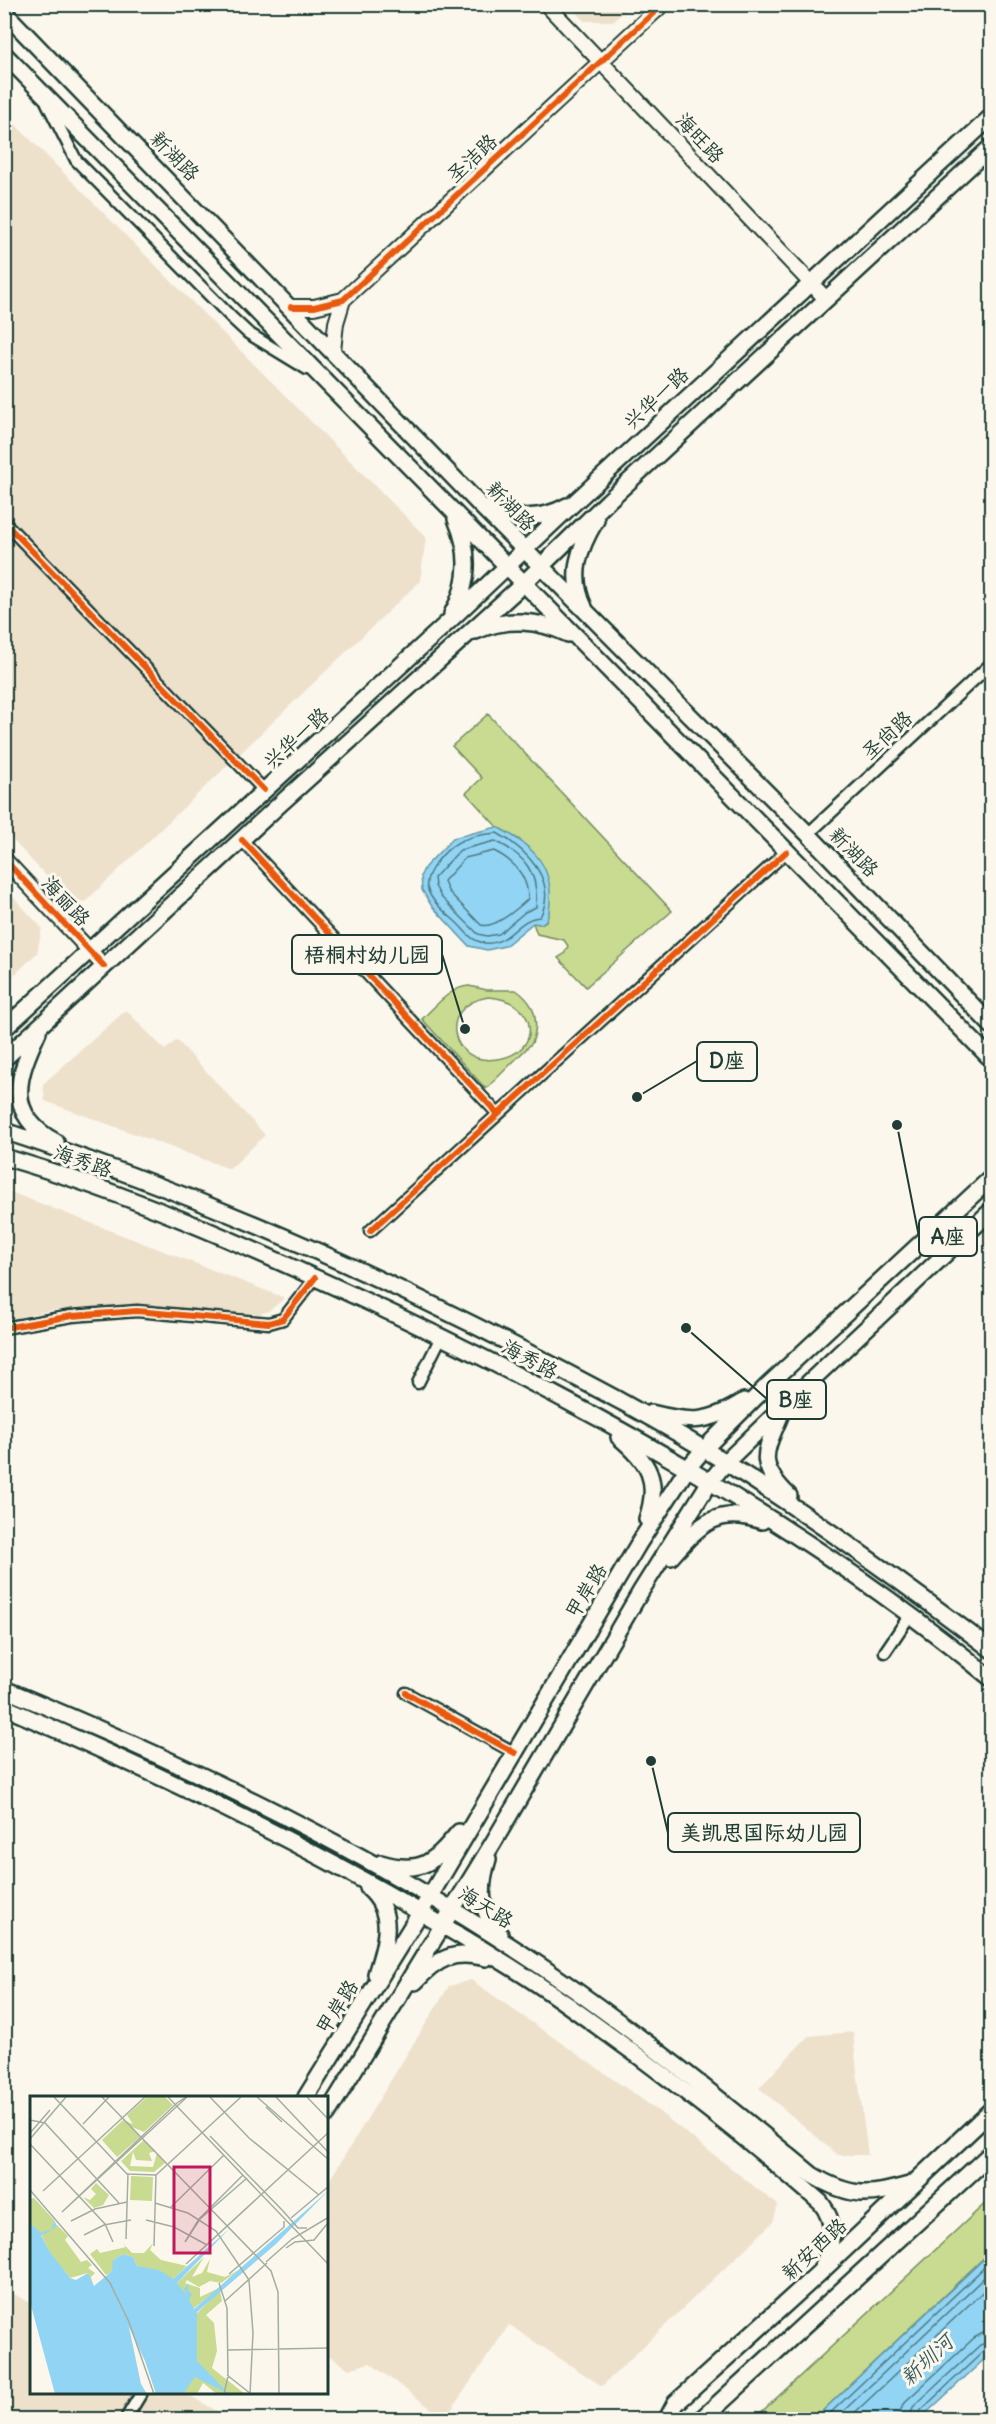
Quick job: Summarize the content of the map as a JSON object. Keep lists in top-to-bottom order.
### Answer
{
  "streets": {
    "main road": [
      "新湖路",
      "兴华一路",
      "海秀路",
      "甲岸路",
      "海天路",
      "新安西路"
    ],
    "street": [
      "海旺路",
      "圣洁路",
      "圣尚路",
      "海丽路"
    ]
  },
  "crossings": [
    ["海旺路", "圣洁路"],
    ["海旺路", "兴华一路"],
    ["新湖路", "圣洁路"],
    ["新湖路", "兴华一路"],
    ["新湖路", "圣尚路"],
    ["兴华一路", "海丽路"],
    ["海秀路", "甲岸路"],
    ["甲岸路", "海天路"],
    ["海天路", "新安西路"]
  ],
  "water": ["新圳河"],
  "places": [
    "梧桐村幼儿园",
    "D座",
    "A座",
    "B座",
    "美凯思国际幼儿园"
  ]
}
